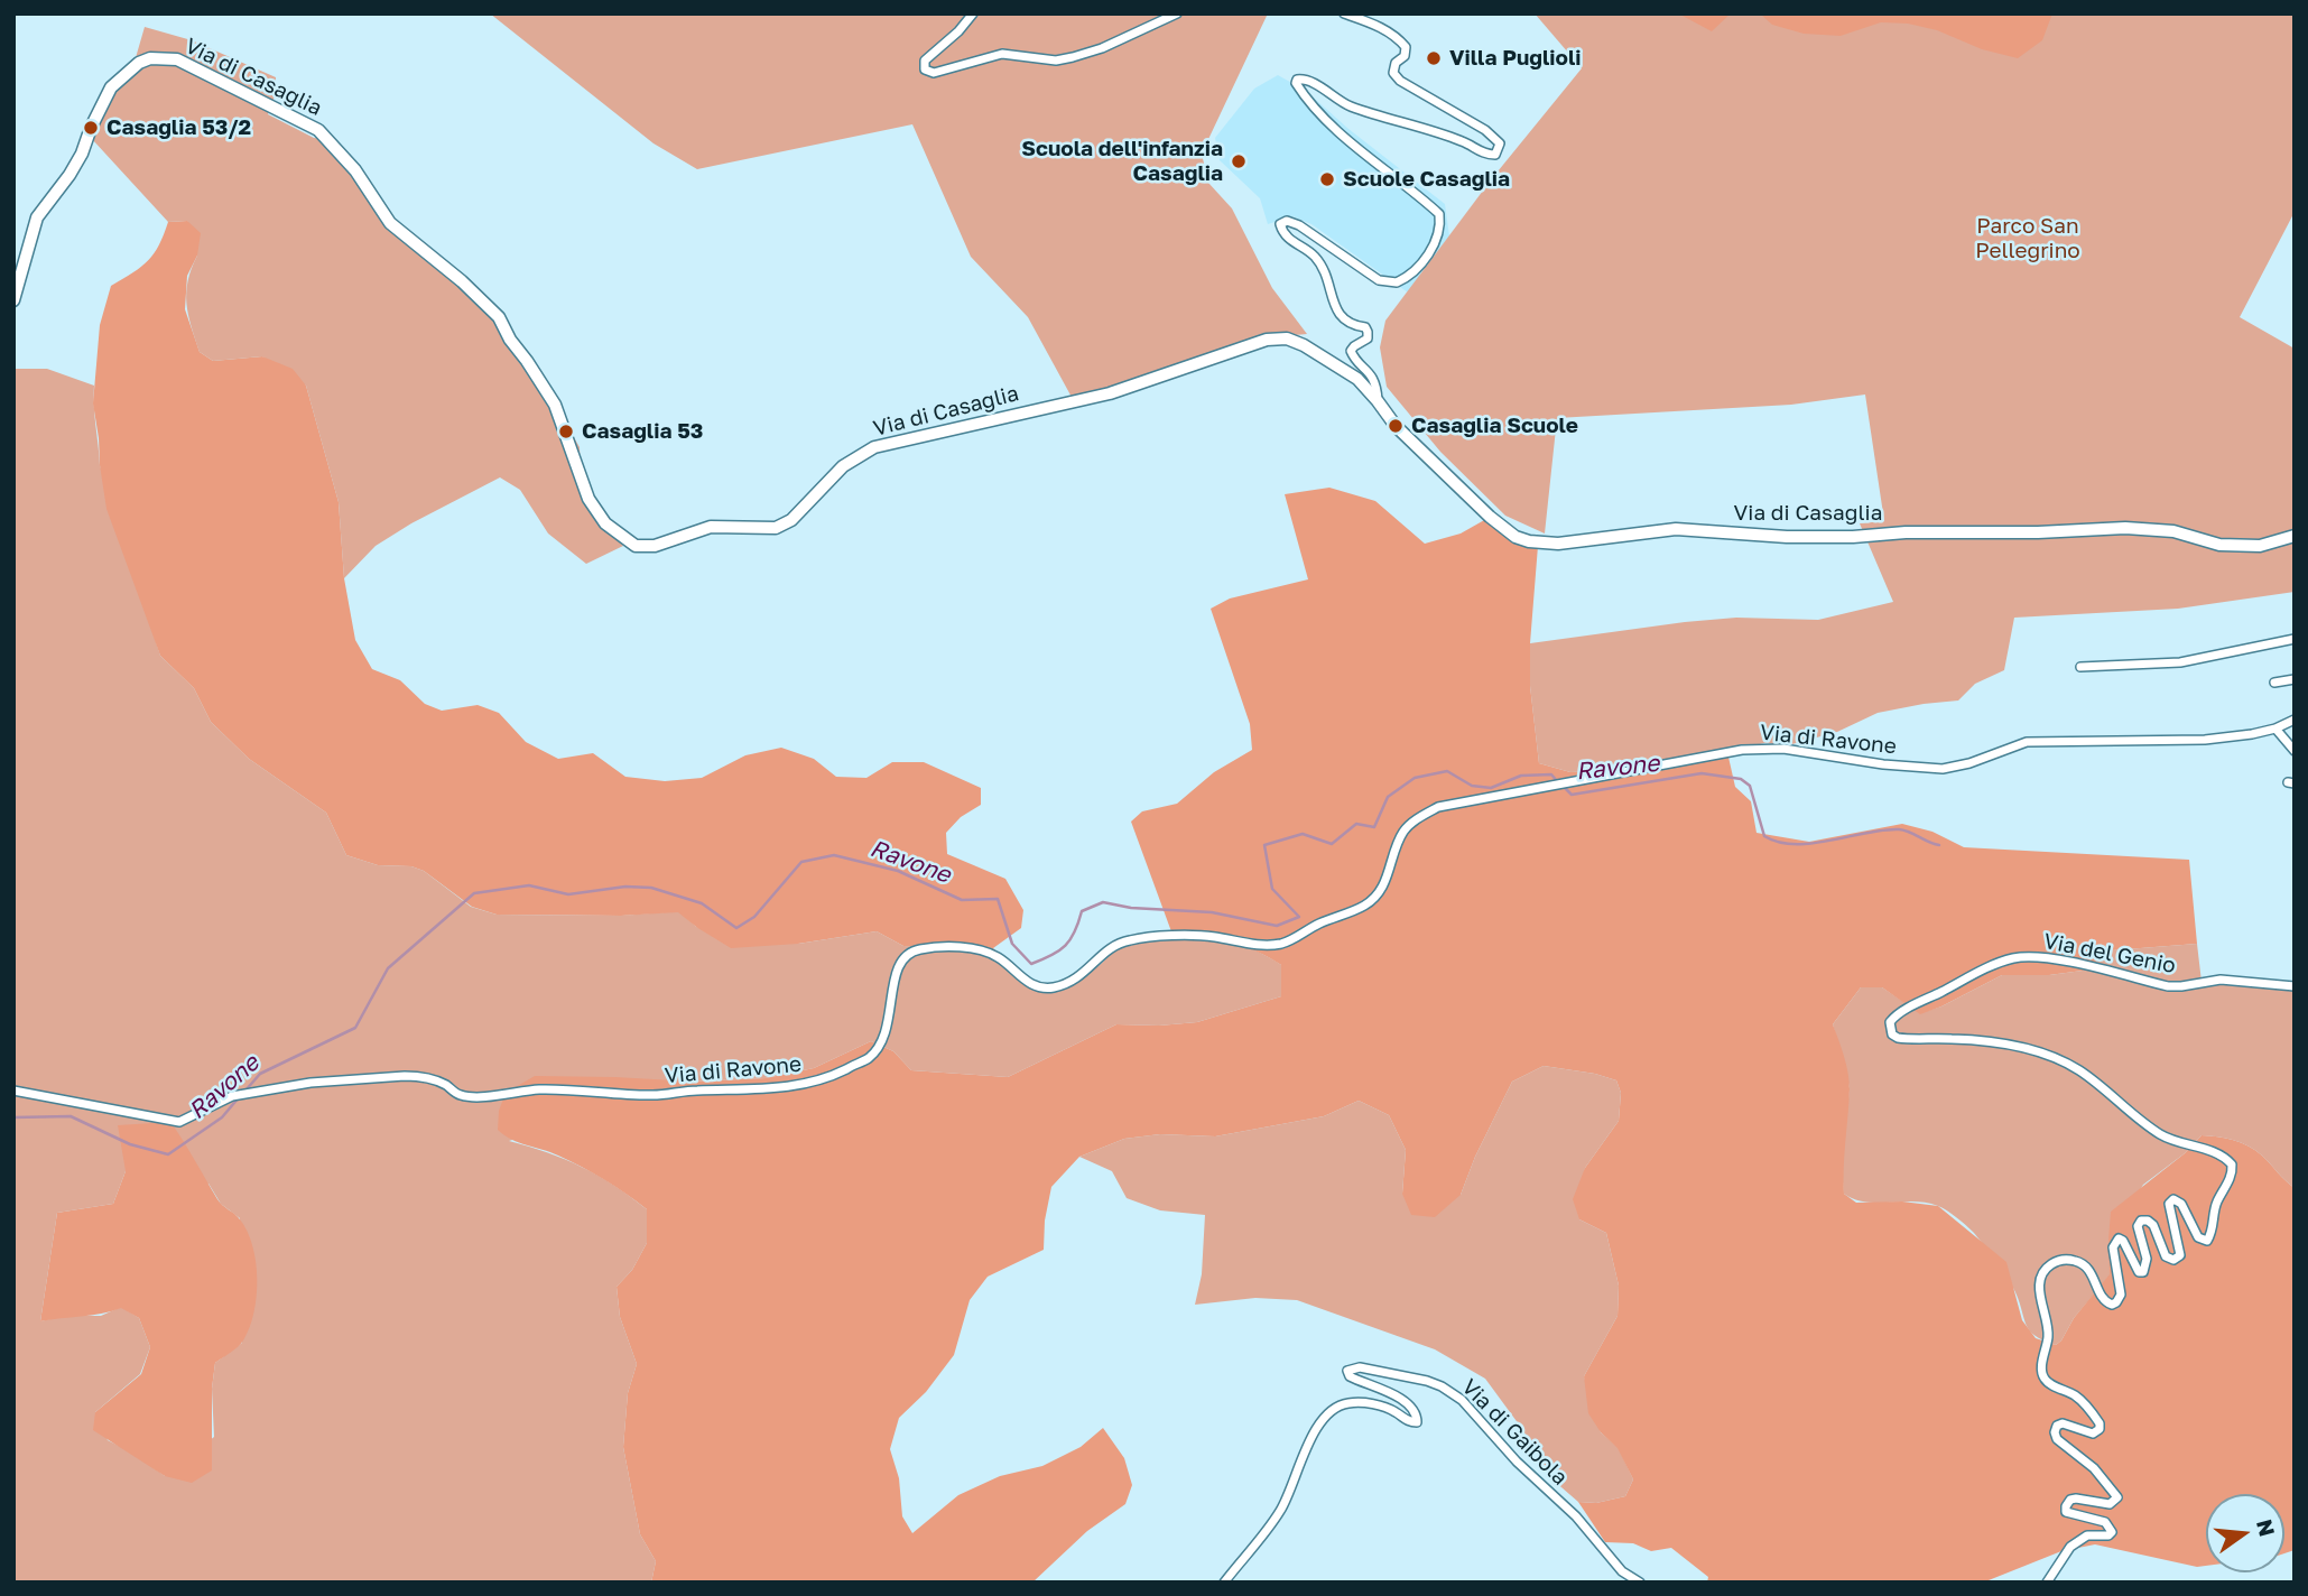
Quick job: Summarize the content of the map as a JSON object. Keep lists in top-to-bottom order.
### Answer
{
  "streets": {
    "street": [
      "Via di Casaglia",
      "Via di Ravone",
      "Via del Genio",
      "Via di Gaibola"
    ]
  },
  "water": ["Ravone"],
  "parks": ["Parco San Pellegrino"],
  "places": [
    "Villa Puglioli",
    "Casaglia 53/2",
    "Scuola dell'infanzia Casaglia",
    "Scuole Casaglia",
    "Casaglia Scuole",
    "Casaglia 53"
  ],
  "north": "right"
}
